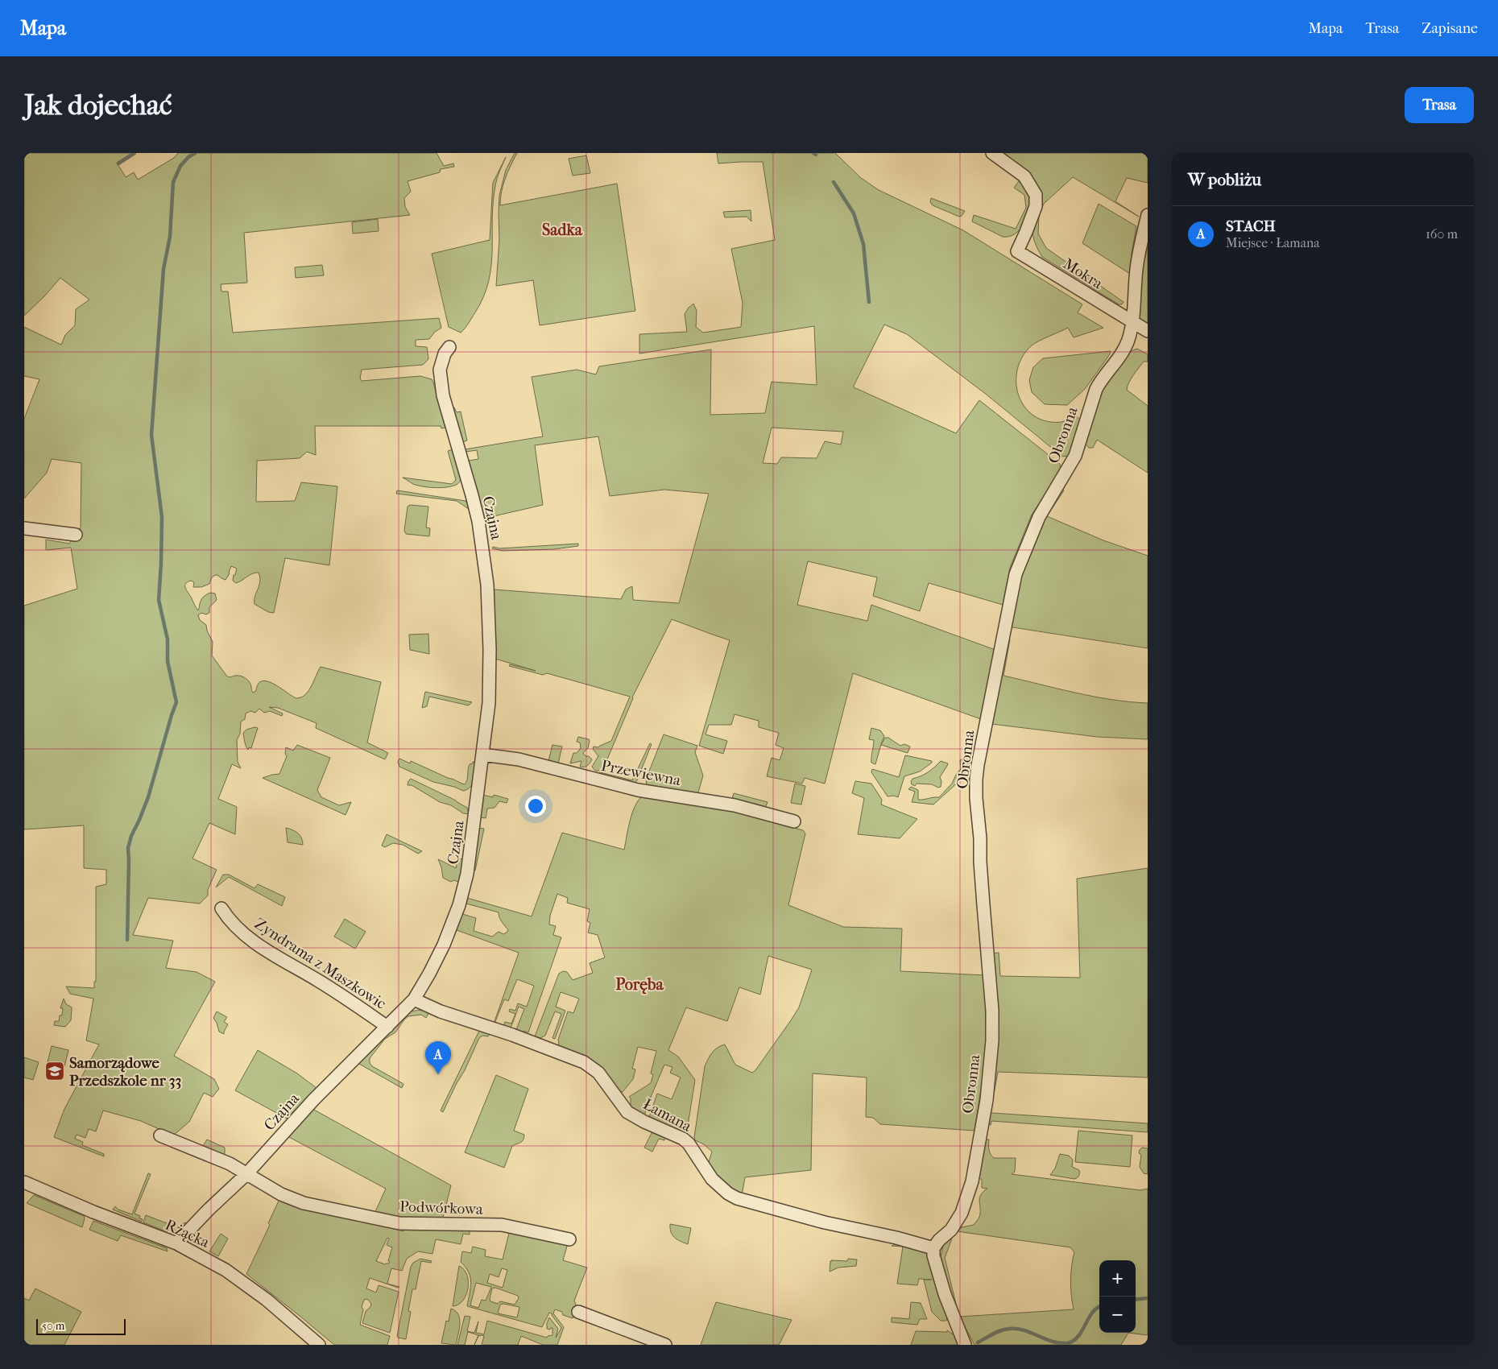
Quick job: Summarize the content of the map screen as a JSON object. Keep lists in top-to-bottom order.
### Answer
{
  "streets": {
    "street": [
      "Mokra",
      "Obronna",
      "Czajna",
      "Przewiewna",
      "Zyndrama z Maszkowic",
      "Łamana",
      "Podwórkowa",
      "Rżącka"
    ]
  },
  "crossings": [
    ["Mokra", "Obronna"],
    ["Obronna", "Łamana"],
    ["Czajna", "Przewiewna"],
    ["Czajna", "Zyndrama z Maszkowic"],
    ["Czajna", "Łamana"],
    ["Czajna", "Podwórkowa"],
    ["Czajna", "Rżącka"]
  ],
  "districts": ["Sadka", "Poręba"],
  "places": {
    "school or university": ["Samorządowe Przedszkole nr 33"]
  },
  "scale_bar": "50 m",
  "page": {
    "header": "Mapa",
    "nav": ["Mapa", "Trasa", "Zapisane"],
    "buttons": "Trasa",
    "title": "Jak dojechać",
    "heading": "W pobliżu",
    "list": [
      {
        "mark": "A",
        "name": "STACH",
        "note": "Miejsce · Łamana",
        "value": "160 m"
      }
    ],
    "pins": "A",
    "map_buttons": ["+", "−"],
    "scale": "50 m"
  }
}
